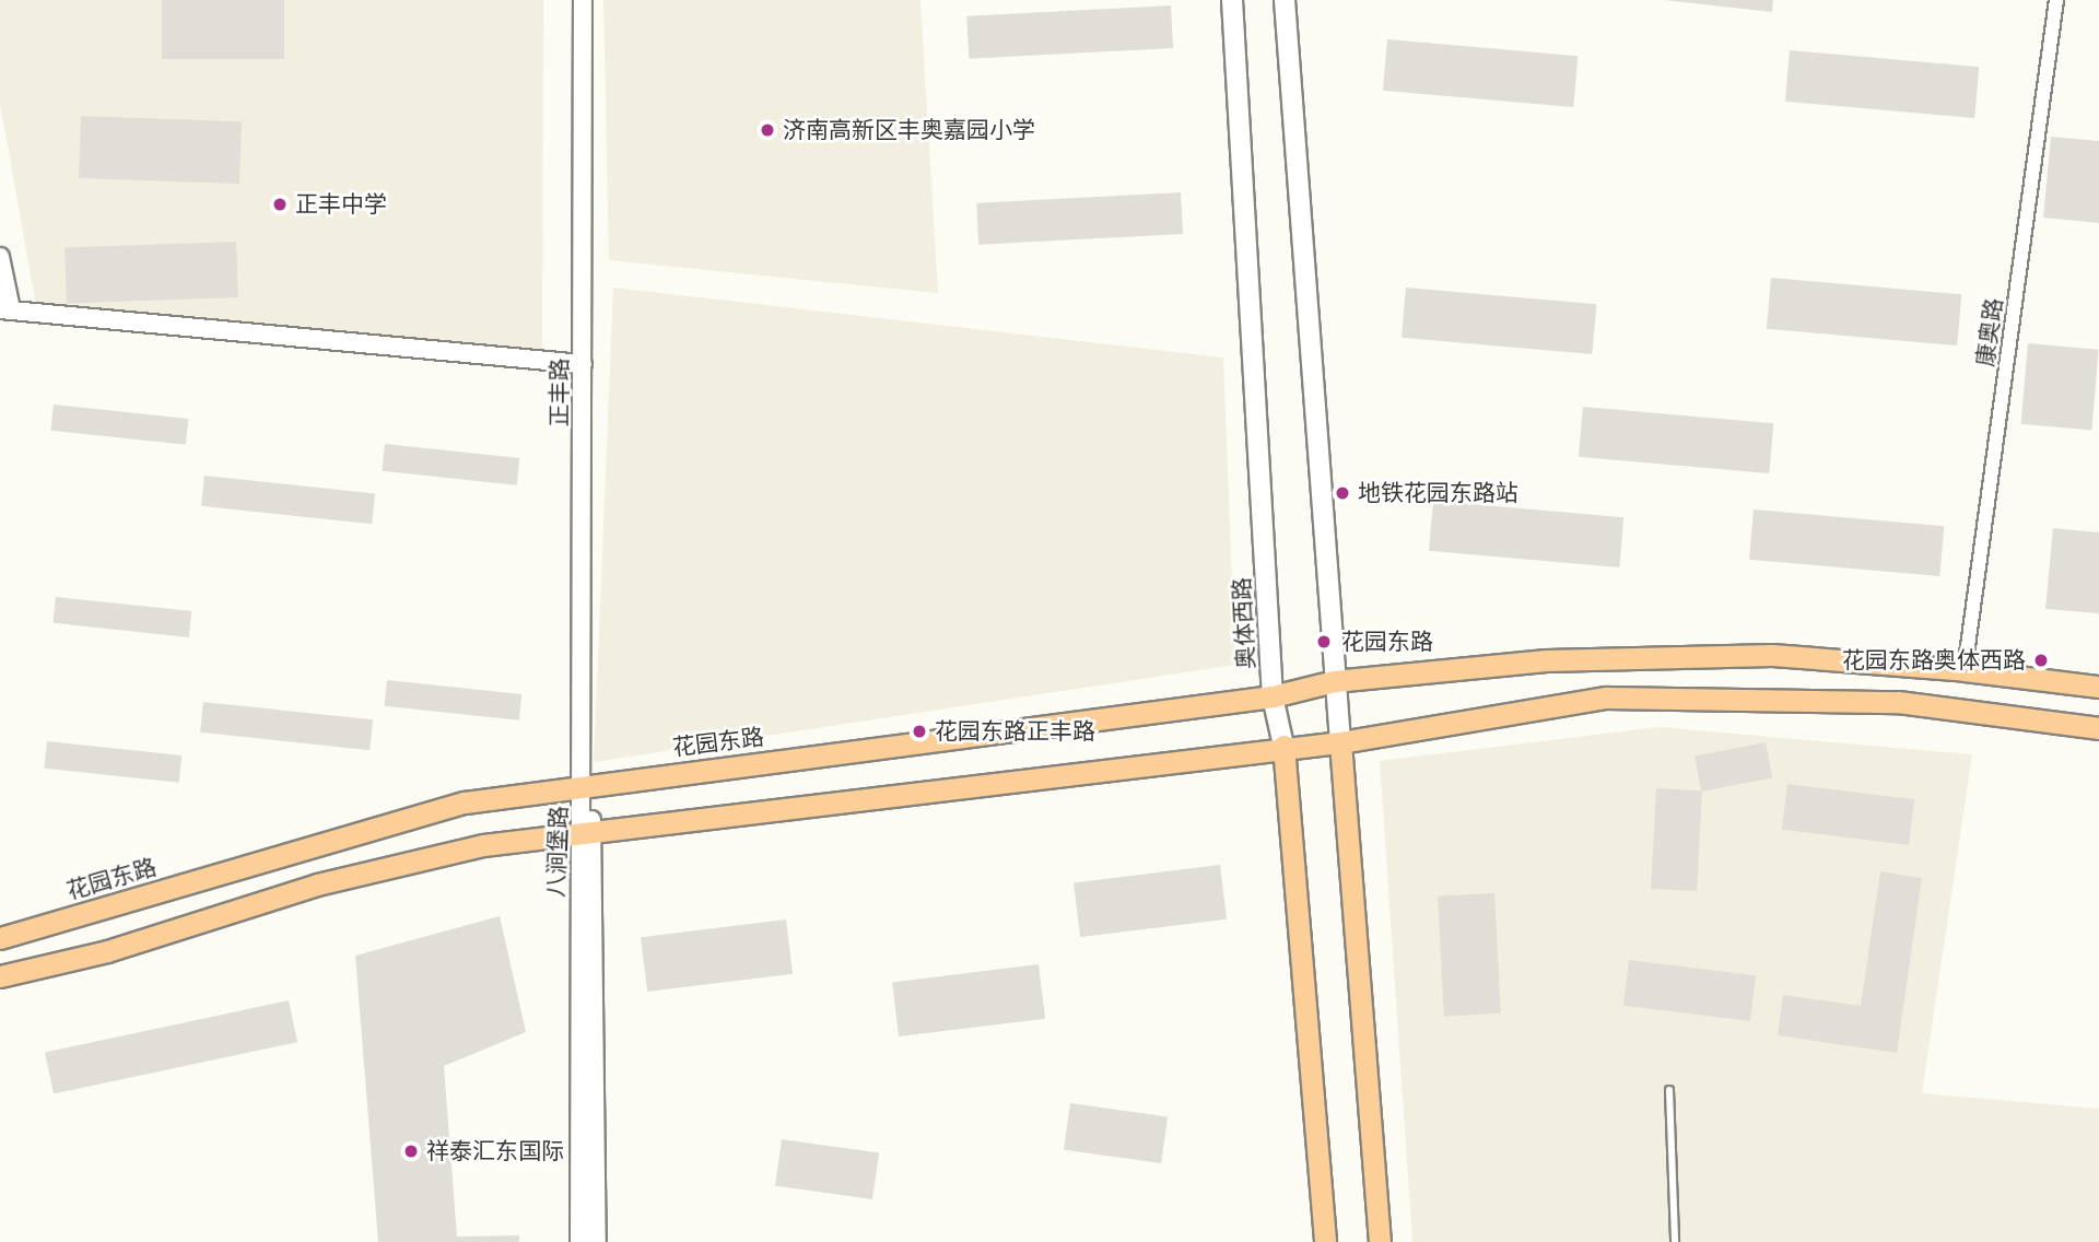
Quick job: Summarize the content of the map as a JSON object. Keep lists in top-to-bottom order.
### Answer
{
  "streets": {
    "main road": ["奥体西路", "花园东路"],
    "street": ["康奥路", "正丰路", "八涧堡路"]
  },
  "crossings": [
    ["康奥路", "花园东路"],
    ["正丰路", "花园东路"],
    ["正丰路", "八涧堡路"],
    ["奥体西路", "花园东路"],
    ["花园东路", "八涧堡路"]
  ],
  "places": [
    "济南高新区丰奥嘉园小学",
    "正丰中学",
    "地铁花园东路站",
    "花园东路",
    "花园东路奥体西路",
    "花园东路正丰路",
    "祥泰汇东国际"
  ]
}
